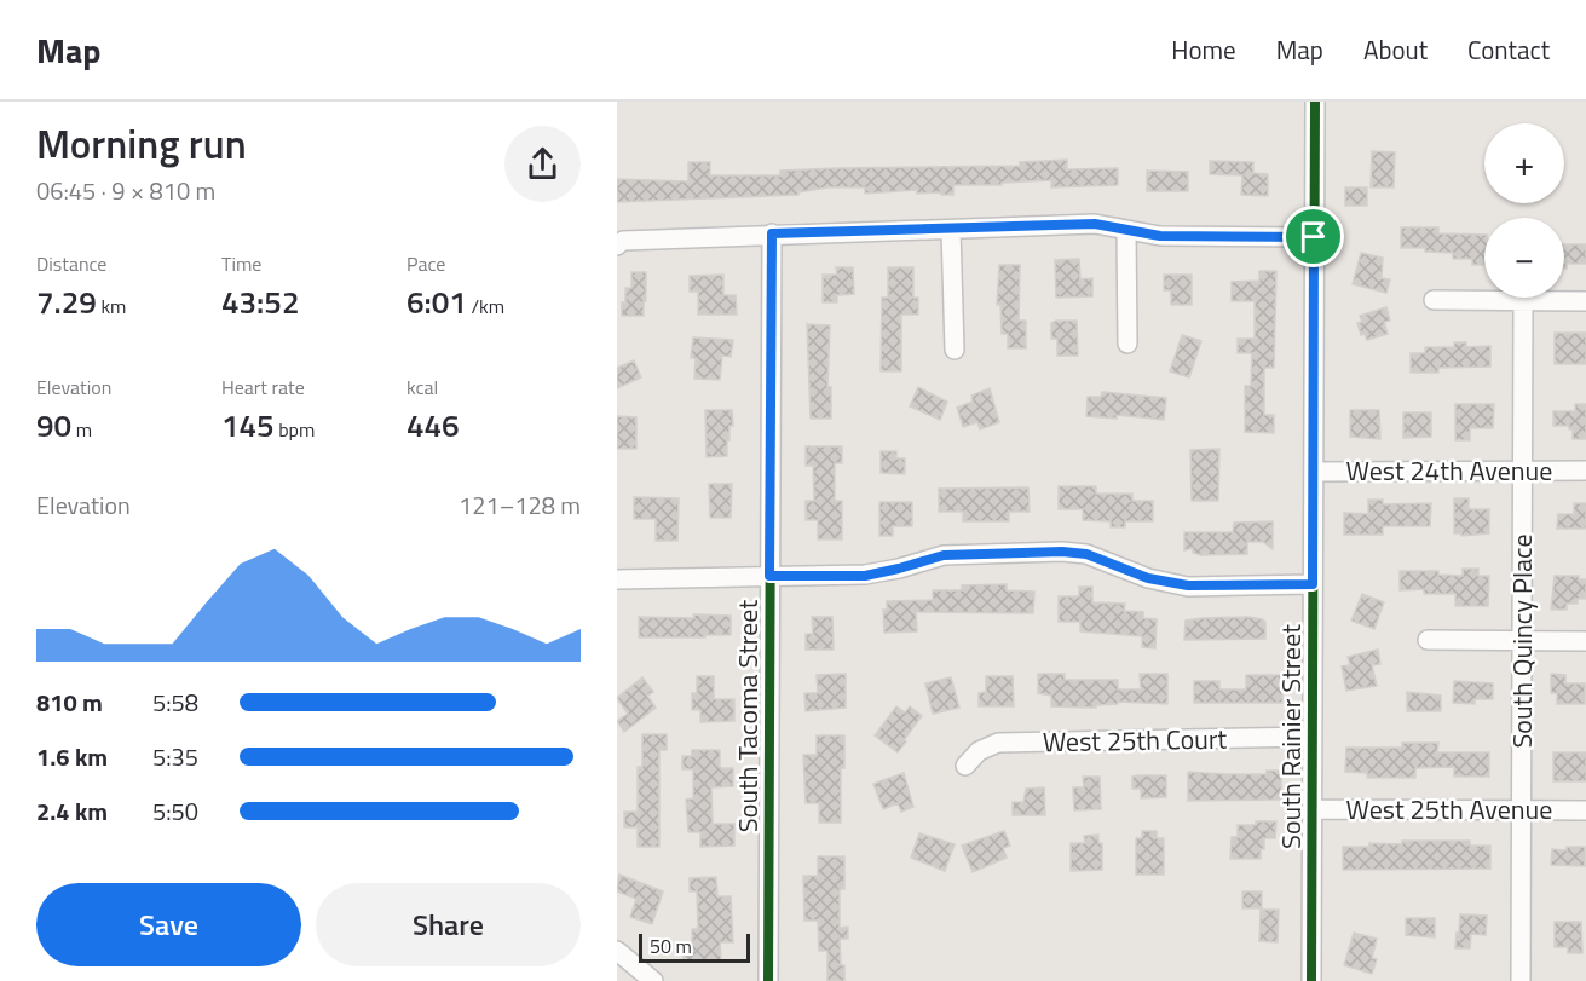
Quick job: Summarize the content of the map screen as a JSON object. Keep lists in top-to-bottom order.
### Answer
{
  "streets": {
    "street": [
      "West 24th Avenue",
      "South Quincy Place",
      "South Tacoma Street",
      "South Rainier Street",
      "West 25th Court",
      "West 25th Avenue"
    ]
  },
  "crossings": [
    ["West 24th Avenue", "South Quincy Place"],
    ["West 24th Avenue", "South Rainier Street"],
    ["South Quincy Place", "West 25th Avenue"],
    ["South Rainier Street", "West 25th Court"],
    ["South Rainier Street", "West 25th Avenue"]
  ],
  "scale_bar": "50 m",
  "page": {
    "header": "Map",
    "nav": [
      "Home",
      "Map",
      "About",
      "Contact"
    ],
    "heading": ["Morning run", "06:45 · 9 × 810 m"],
    "map_buttons": ["+", "−"],
    "stats": [
      ["Distance", "7.29 km"],
      ["Time", "43:52"],
      ["Pace", "6:01 /km"],
      ["Elevation", "90 m"],
      ["Heart rate", "145 bpm"],
      ["kcal", "446"]
    ],
    "chart": ["Elevation", "121–128 m"],
    "list": [
      {
        "name": "810 m",
        "note": "5:58"
      },
      {
        "name": "1.6 km",
        "note": "5:35"
      },
      {
        "name": "2.4 km",
        "note": "5:50"
      }
    ],
    "buttons": ["Save", "Share"],
    "scale": "50 m"
  }
}
